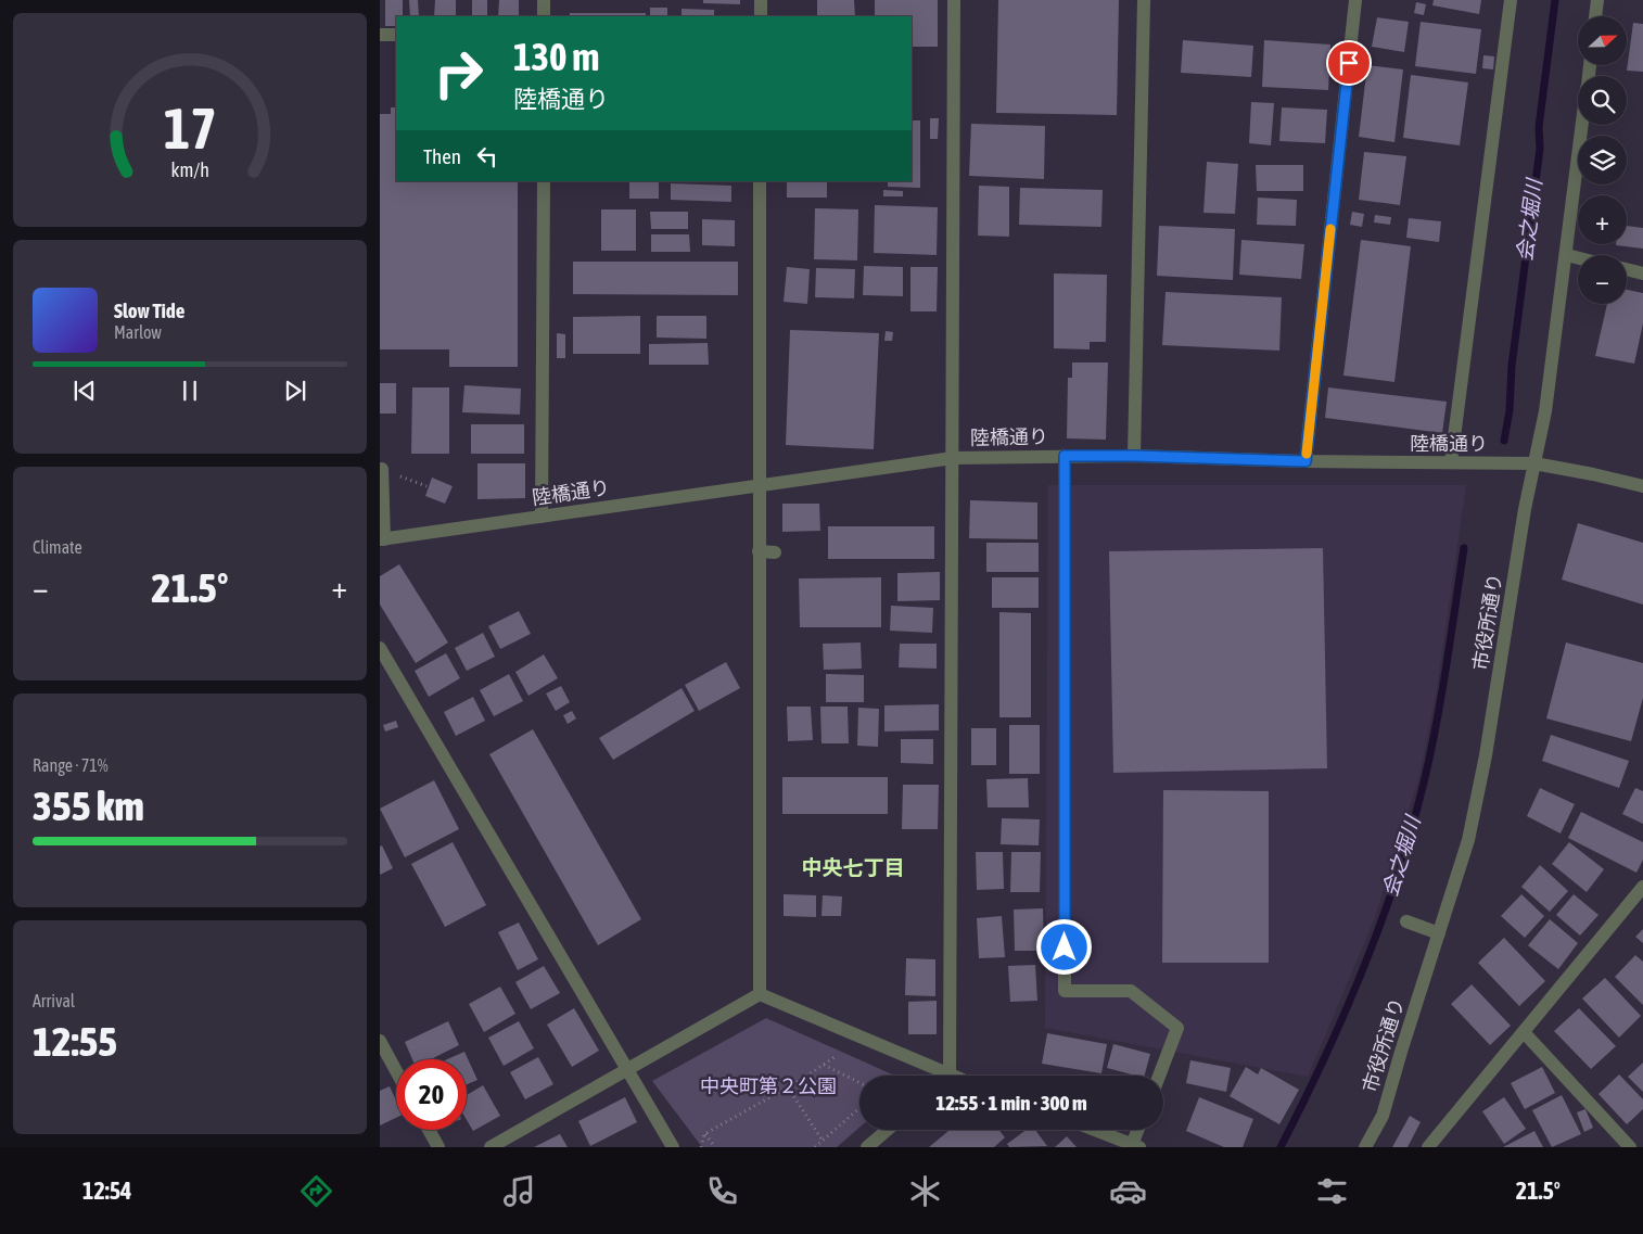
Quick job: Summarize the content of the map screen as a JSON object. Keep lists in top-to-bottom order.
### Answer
{
  "streets": {
    "street": ["陸橋通り", "市役所通り"]
  },
  "crossings": [
    ["陸橋通り", "市役所通り"]
  ],
  "districts": ["中央七丁目"],
  "water": ["会之堀川"],
  "parks": ["中央町第２公園"],
  "north": "right",
  "page": {
    "map_buttons": ["+", "−"],
    "turn": ["130 m", "陸橋通り"],
    "then": "Then",
    "song": ["Slow Tide", "Marlow"],
    "tile": [
      "Climate",
      ["Range · 71%", "355 km"],
      ["Arrival", "12:55"]
    ],
    "heat": ["−", "21.5°", "+"],
    "limit": "20",
    "trip": "12:55 · 1 min · 300 m",
    "tabs": ["12:54", "21.5°"],
    "gauge": ["17", "km/h"]
  }
}
